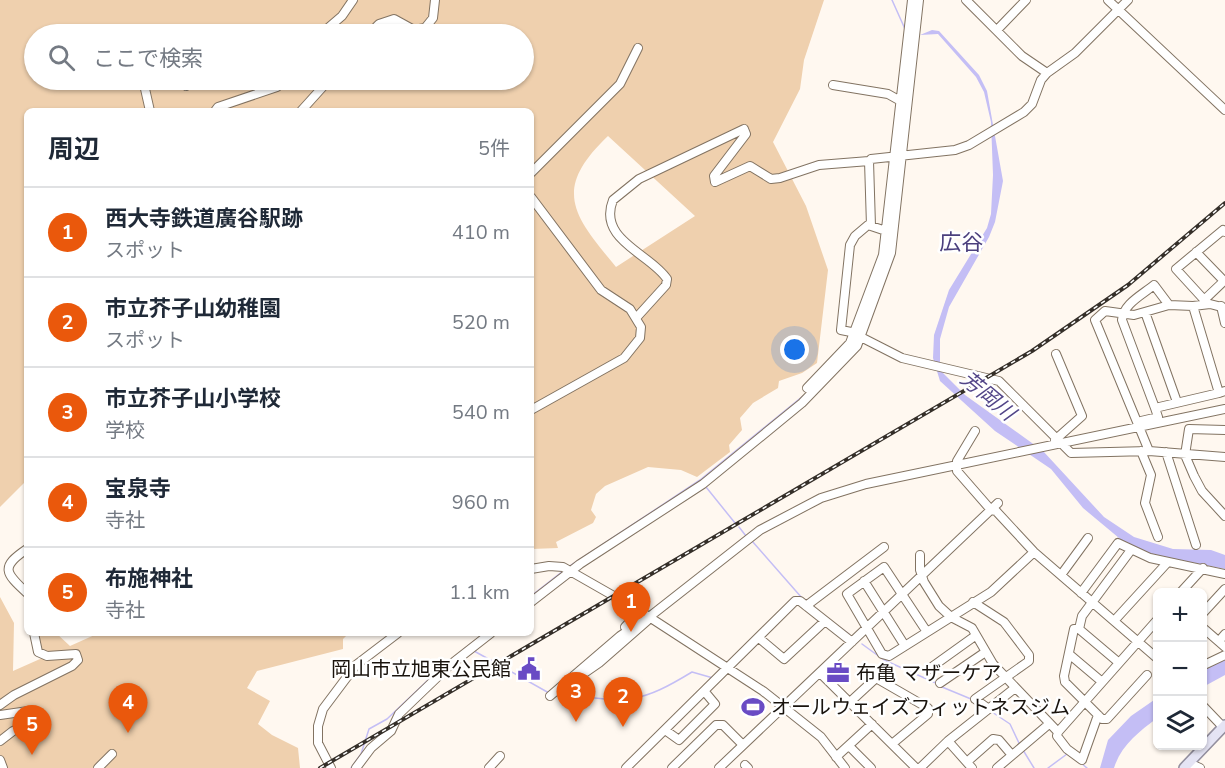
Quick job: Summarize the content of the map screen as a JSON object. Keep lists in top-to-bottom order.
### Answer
{
  "districts": ["広谷"],
  "water": ["芳岡川"],
  "places": {
    "public building": ["岡山市立旭東公民館"],
    "office": ["布亀 マザーケア"],
    "sports": ["オールウェイズフィットネスジム"]
  },
  "page": {
    "search": "ここで検索",
    "heading": ["周辺", "5件"],
    "list": [
      {
        "mark": "1",
        "name": "西大寺鉄道廣谷駅跡",
        "note": "スポット",
        "value": "410 m"
      },
      {
        "mark": "2",
        "name": "市立芥子山幼稚園",
        "note": "スポット",
        "value": "520 m"
      },
      {
        "mark": "3",
        "name": "市立芥子山小学校",
        "note": "学校",
        "value": "540 m"
      },
      {
        "mark": "4",
        "name": "宝泉寺",
        "note": "寺社",
        "value": "960 m"
      },
      {
        "mark": "5",
        "name": "布施神社",
        "note": "寺社",
        "value": "1.1 km"
      }
    ],
    "pins": [
      "1",
      "3",
      "2",
      "4",
      "5"
    ],
    "map_buttons": ["+", "−"]
  }
}
